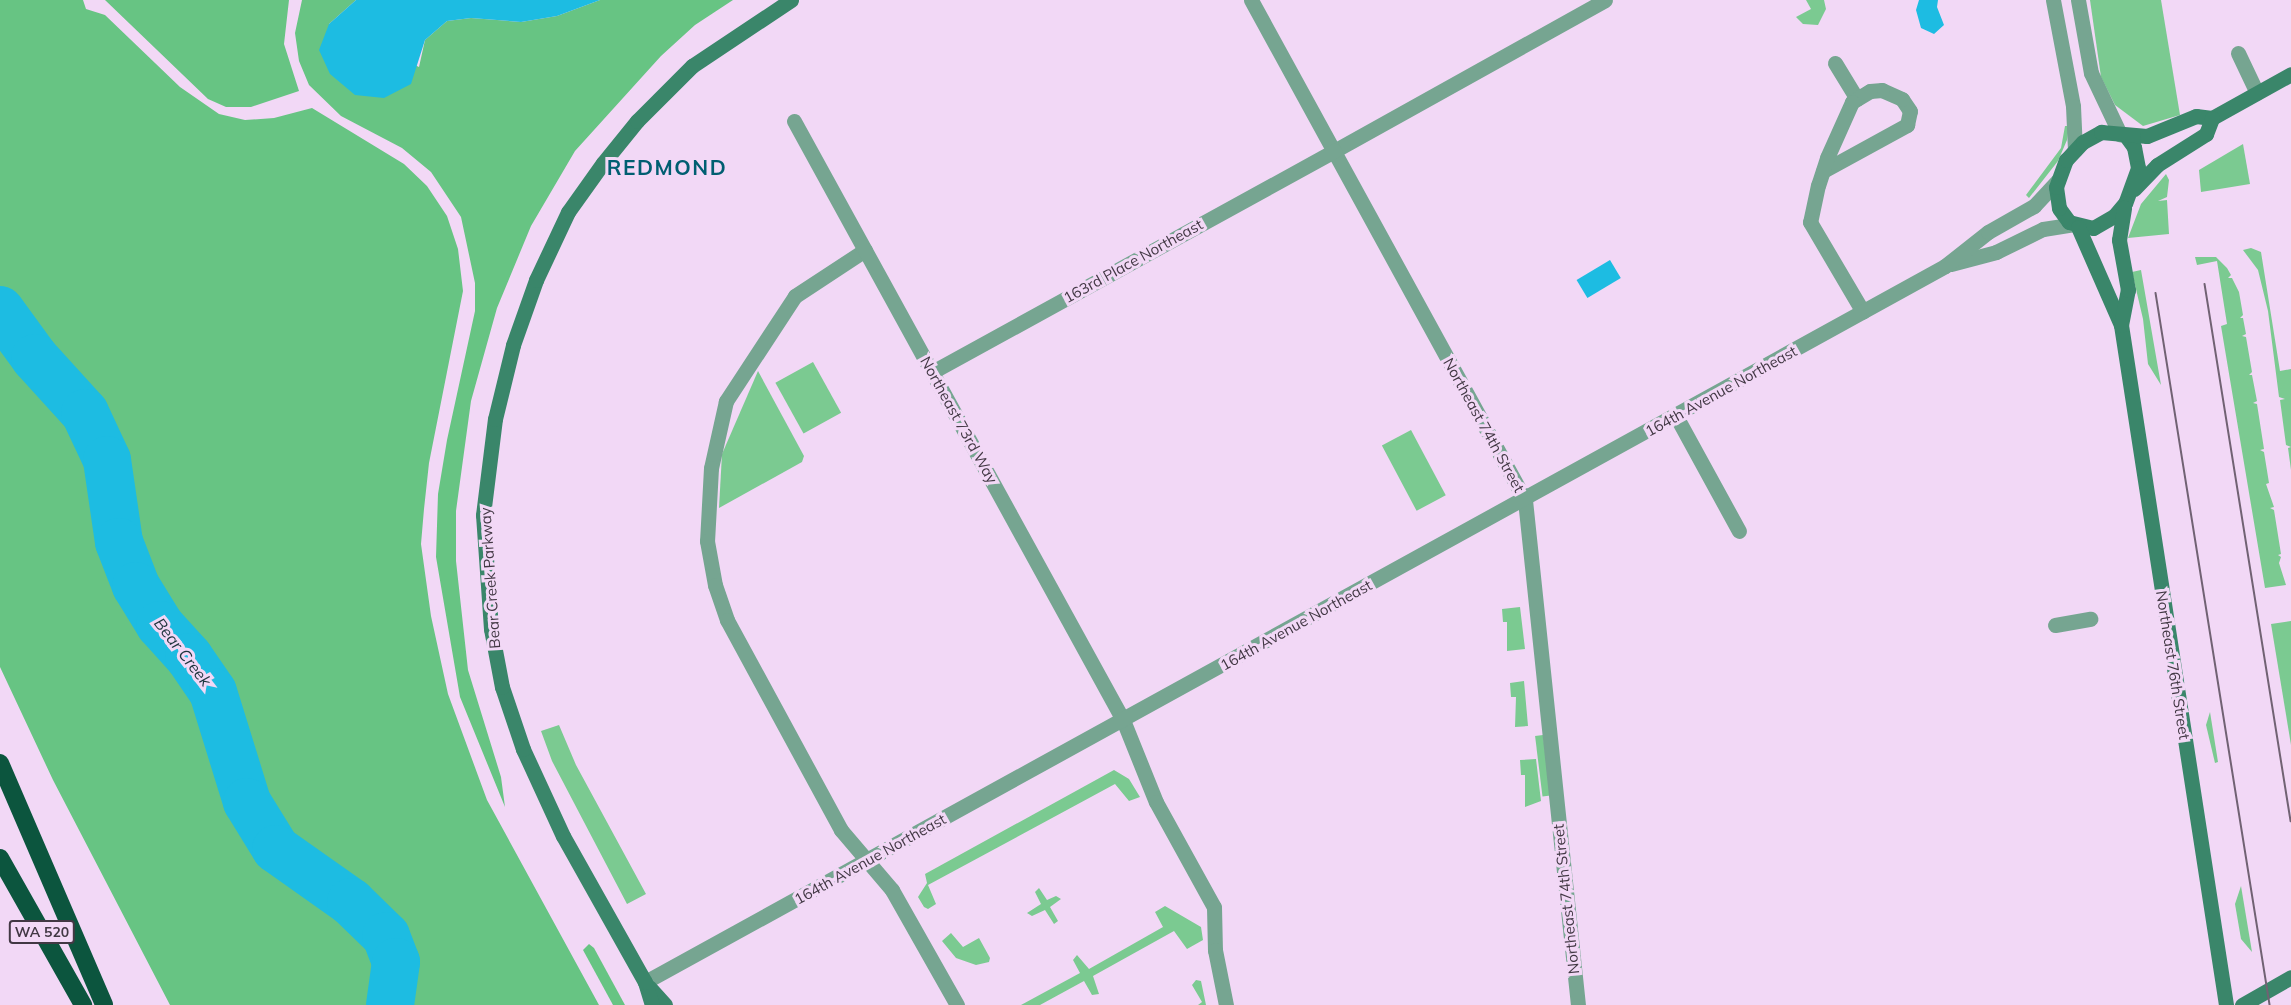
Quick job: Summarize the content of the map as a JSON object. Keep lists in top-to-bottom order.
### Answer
{
  "streets": {
    "highway": ["WA 520"],
    "street": [
      "163rd Place Northeast",
      "164th Avenue Northeast",
      "Northeast 73rd Way",
      "Northeast 74th Street",
      "Bear Creek Parkway",
      "Northeast 76th Street"
    ]
  },
  "crossings": [
    ["163rd Place Northeast", "Northeast 73rd Way"],
    ["163rd Place Northeast", "Northeast 74th Street"],
    ["164th Avenue Northeast", "Northeast 73rd Way"],
    ["164th Avenue Northeast", "Northeast 74th Street"],
    ["164th Avenue Northeast", "Bear Creek Parkway"],
    ["164th Avenue Northeast", "Northeast 76th Street"]
  ],
  "districts": ["REDMOND"],
  "water": ["Bear Creek"]
}
